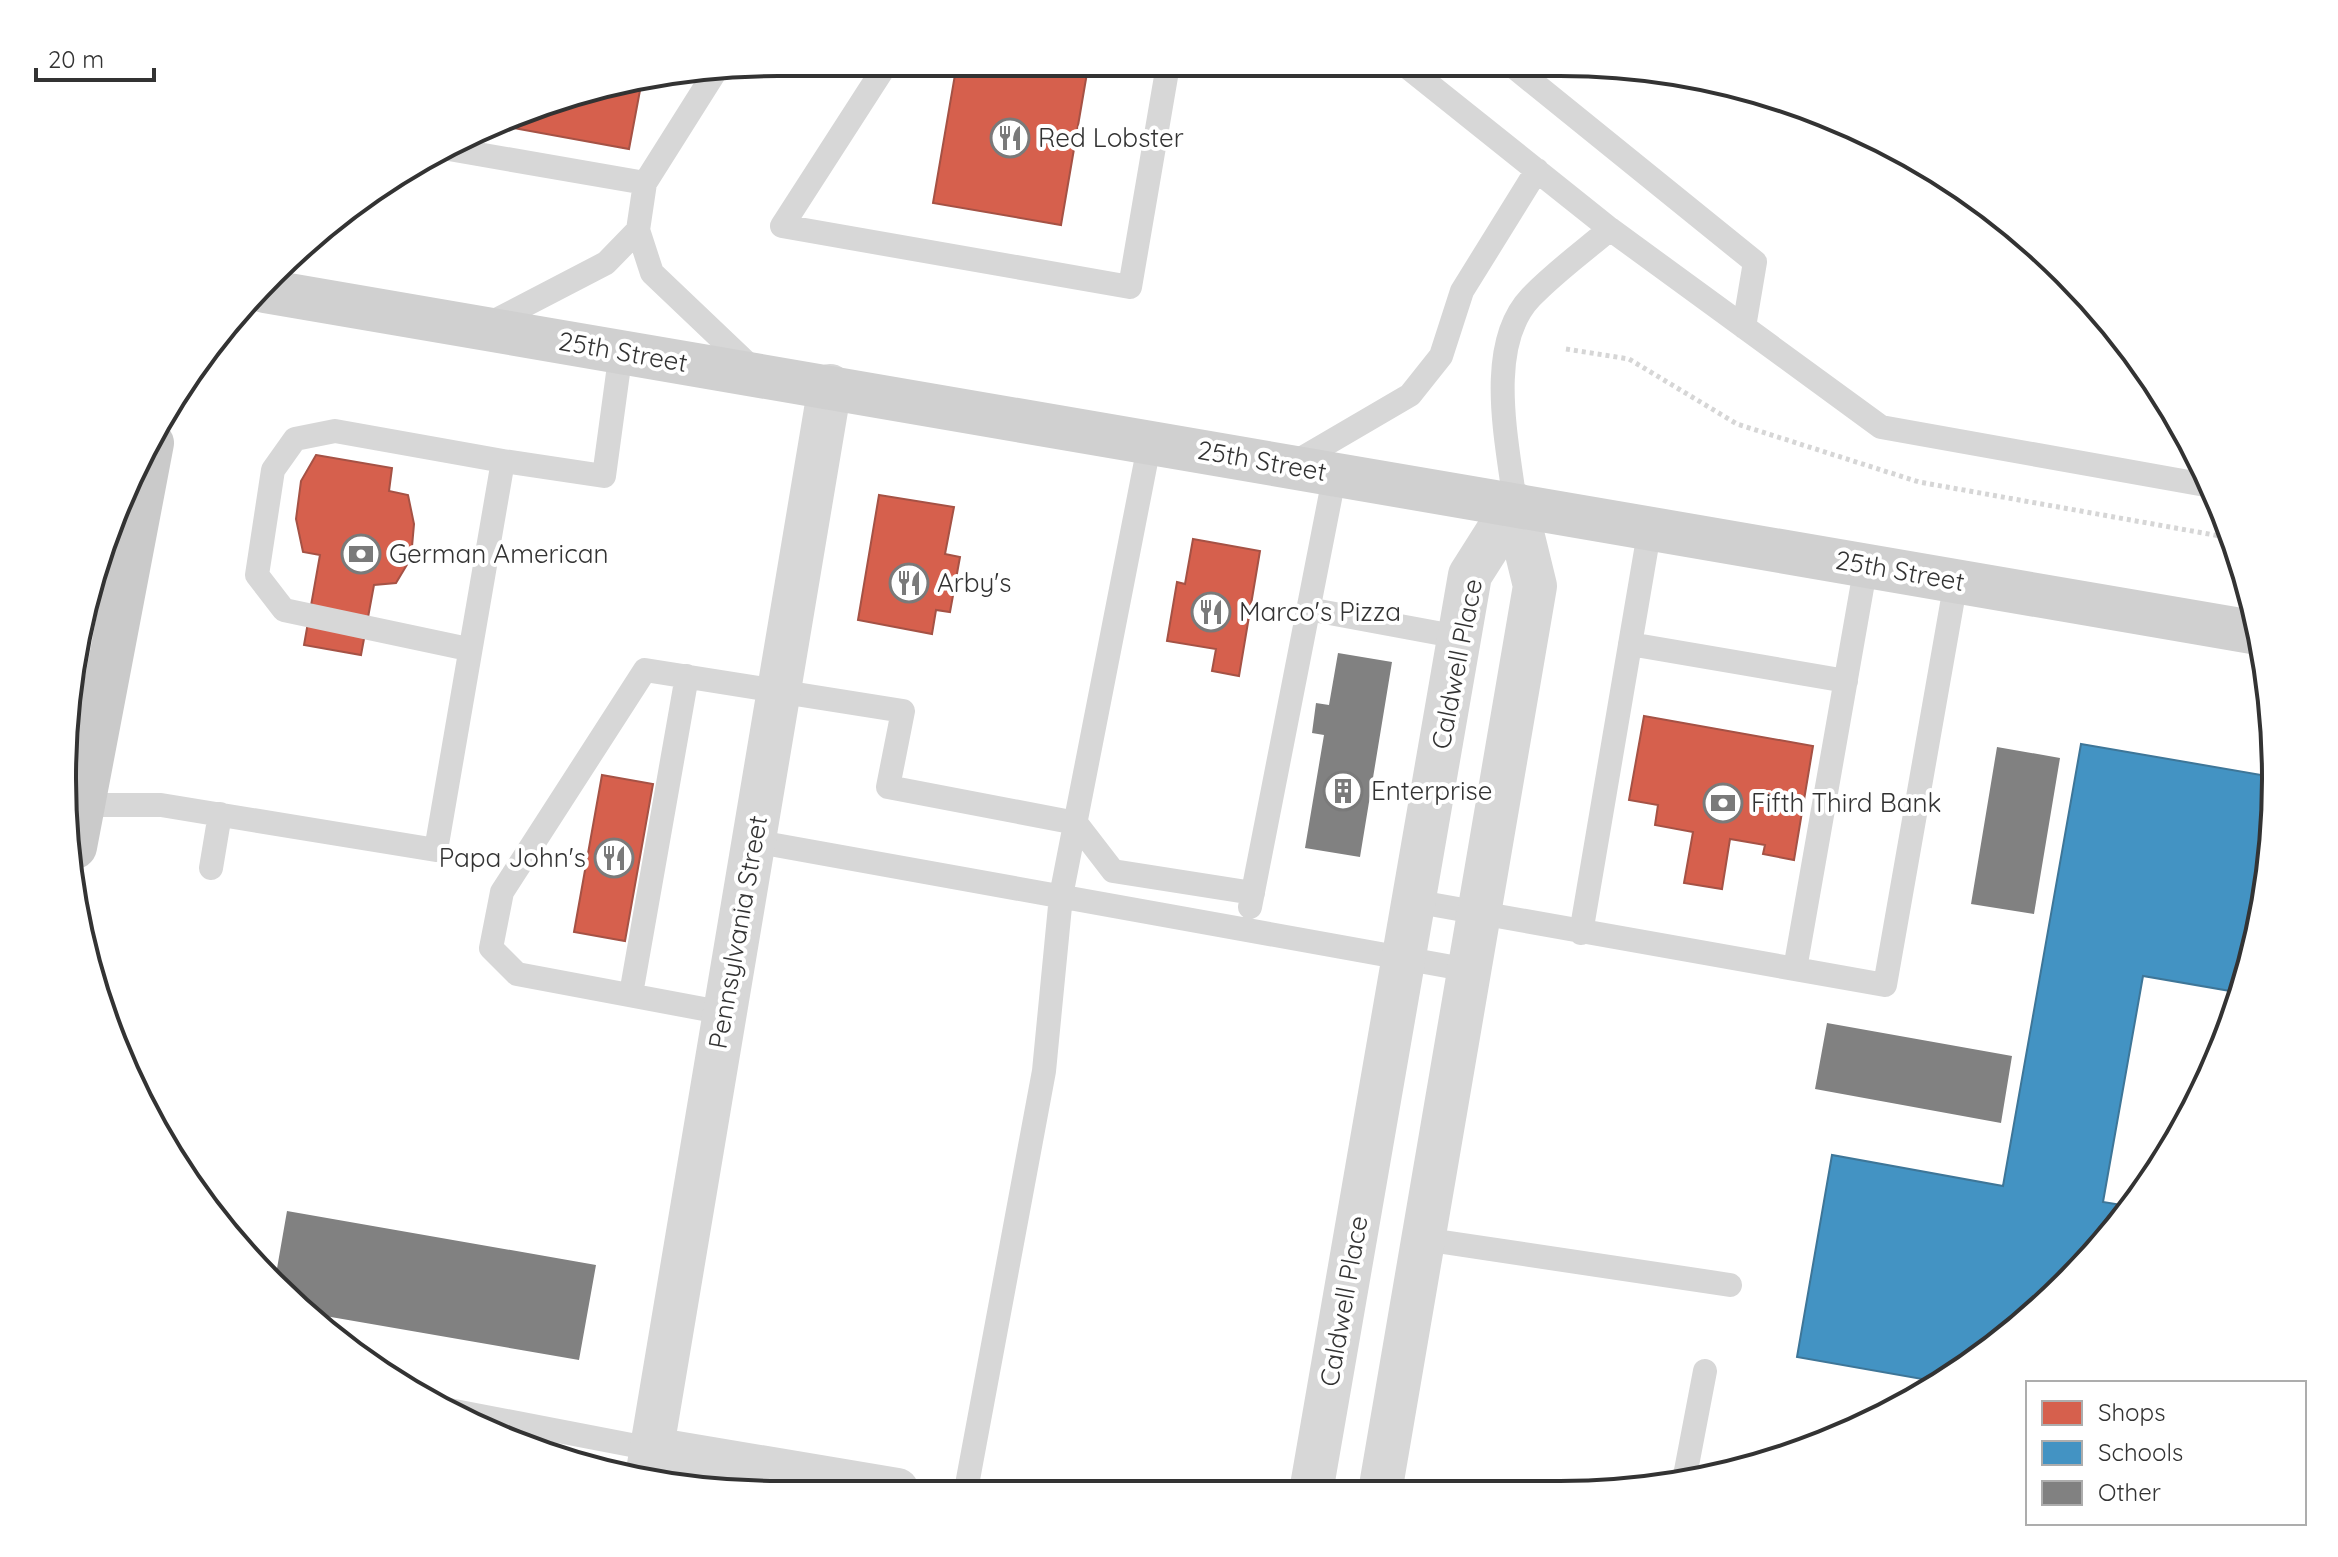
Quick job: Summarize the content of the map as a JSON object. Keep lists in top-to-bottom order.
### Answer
{
  "streets": {
    "main road": ["25th Street"],
    "street": ["Caldwell Place", "Pennsylvania Street"]
  },
  "crossings": [
    ["25th Street", "Caldwell Place"],
    ["25th Street", "Pennsylvania Street"]
  ],
  "places": {
    "restaurant": [
      "Red Lobster",
      "Arby's",
      "Marco's Pizza",
      "Papa John's"
    ],
    "bank": ["German American", "Fifth Third Bank"],
    "building": ["Enterprise"]
  },
  "legend": ["Shops", "Schools", "Other"],
  "scale_bar": "20 m"
}
